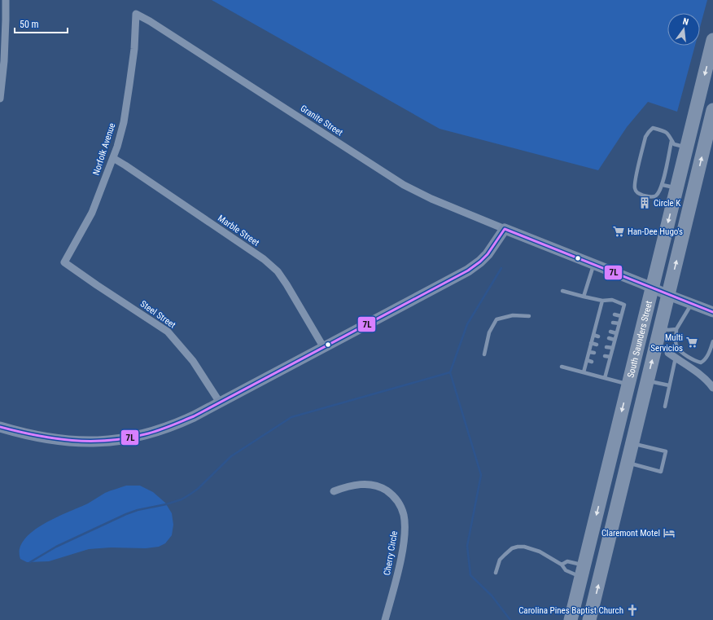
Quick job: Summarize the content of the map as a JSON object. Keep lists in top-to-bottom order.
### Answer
{
  "streets": {
    "highway": ["South Saunders Street"],
    "street": [
      "Granite Street",
      "Norfolk Avenue",
      "Marble Street",
      "Steel Street",
      "Cherry Circle"
    ]
  },
  "crossings": [
    ["Granite Street", "Norfolk Avenue"],
    ["Norfolk Avenue", "Marble Street"],
    ["Norfolk Avenue", "Steel Street"]
  ],
  "places": {
    "building": ["Circle K"],
    "supermarket": ["Han-Dee Hugo's", "Multi Servicios"],
    "hotel": ["Claremont Motel"],
    "church": ["Carolina Pines Baptist Church"]
  },
  "lines": ["transit line 7L"],
  "scale_bar": "50 m",
  "north": "top"
}
